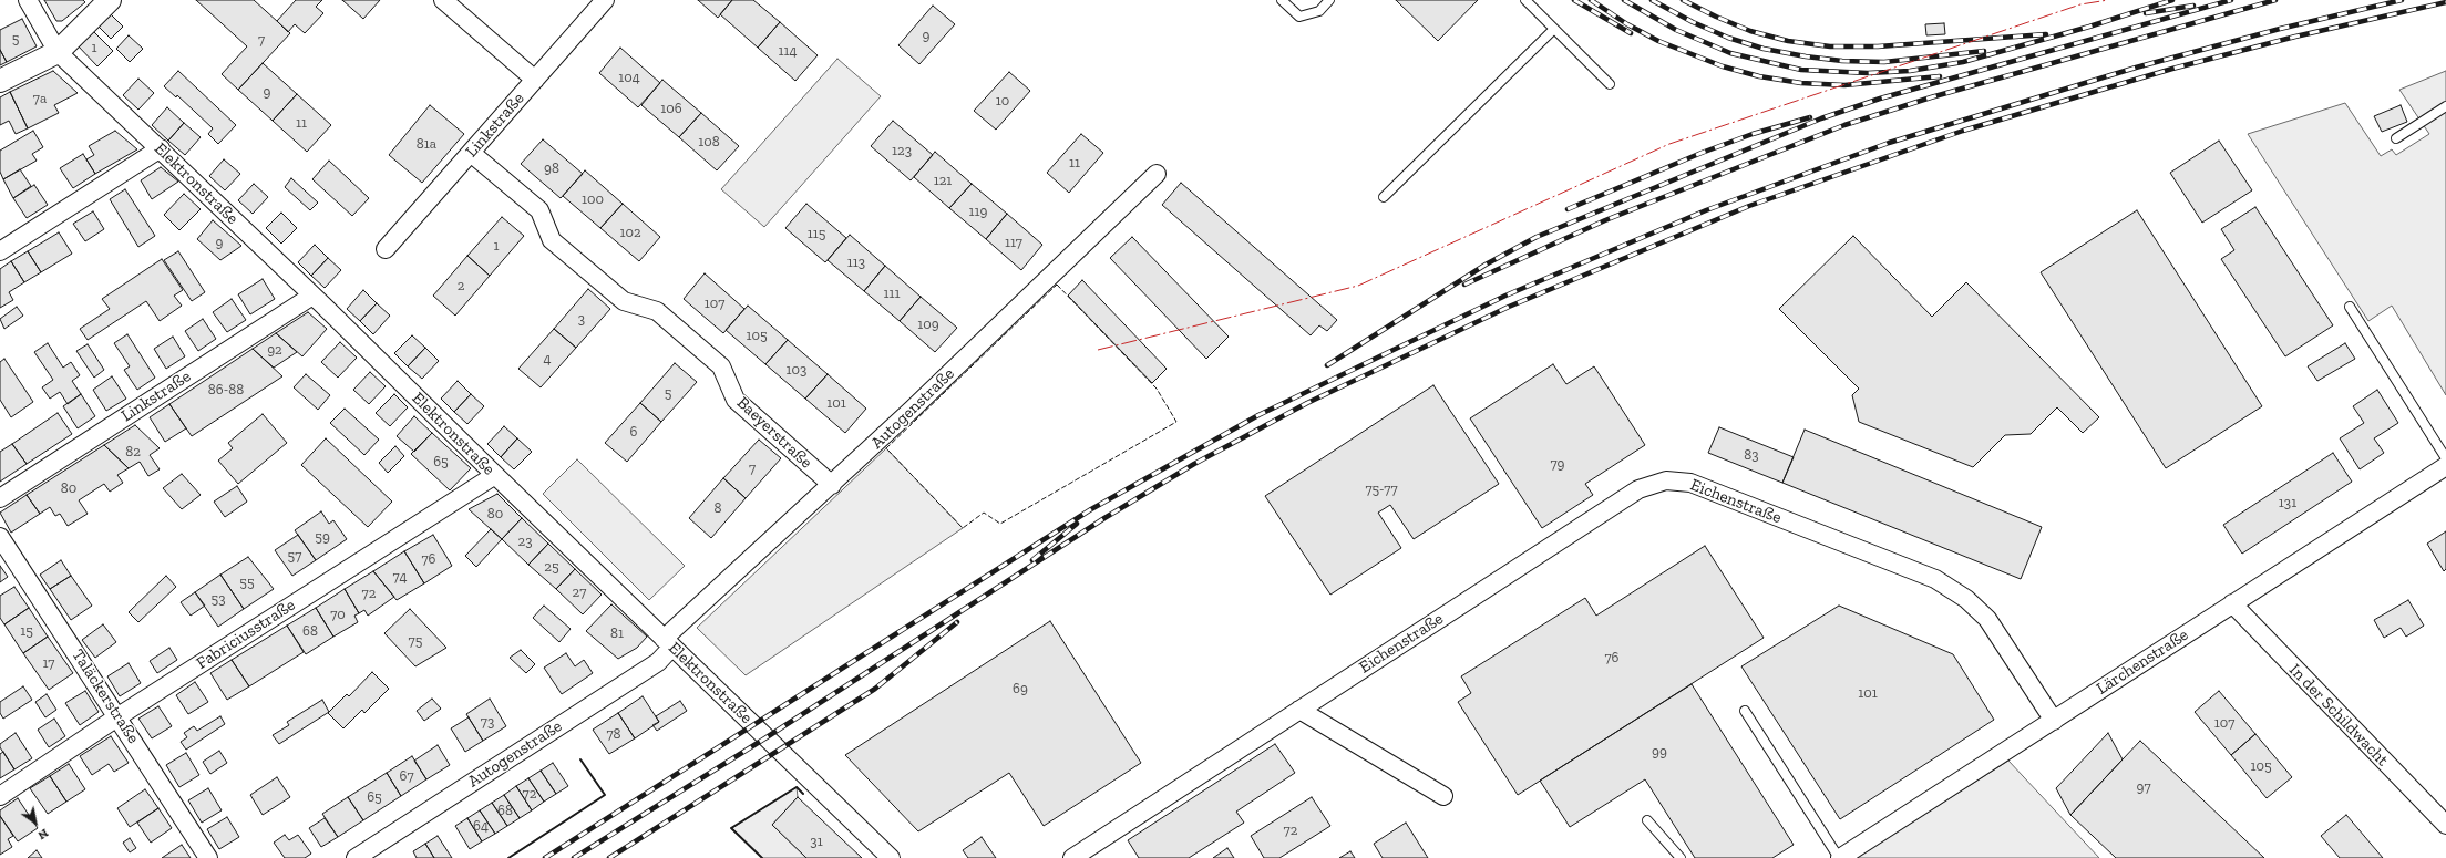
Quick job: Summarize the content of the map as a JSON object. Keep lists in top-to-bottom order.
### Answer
{
  "streets": {
    "street": [
      "Linkstraße",
      "Elektronstraße",
      "Autogenstraße",
      "Baeyerstraße",
      "Eichenstraße",
      "Fabriciusstraße",
      "Lärchenstraße",
      "Taläckerstraße",
      "In der Schildwacht"
    ]
  },
  "crossings": [
    ["Linkstraße", "Elektronstraße"],
    ["Linkstraße", "Baeyerstraße"],
    ["Elektronstraße", "Autogenstraße"],
    ["Elektronstraße", "Fabriciusstraße"],
    ["Autogenstraße", "Baeyerstraße"],
    ["Eichenstraße", "Lärchenstraße"],
    ["Fabriciusstraße", "Taläckerstraße"],
    ["Lärchenstraße", "In der Schildwacht"]
  ],
  "house_numbers": [
    "9",
    "5",
    "7",
    "1",
    "114",
    "104",
    "9",
    "7a",
    "10",
    "106",
    "11",
    "108",
    "81a",
    "123",
    "11",
    "98",
    "121",
    "100",
    "119",
    "102",
    "115",
    "9",
    "117",
    "1",
    "113",
    "2",
    "111",
    "107",
    "3",
    "109",
    "105",
    "92",
    "4",
    "103",
    "86-88",
    "5",
    "101",
    "6",
    "82",
    "83",
    "65",
    "79",
    "7",
    "80",
    "75-77",
    "131",
    "8",
    "80",
    "59",
    "23",
    "57",
    "76",
    "25",
    "74",
    "55",
    "27",
    "72",
    "53",
    "70",
    "15",
    "68",
    "81",
    "75",
    "76",
    "17",
    "69",
    "101",
    "73",
    "107",
    "78",
    "99",
    "105",
    "67",
    "97",
    "72",
    "65",
    "68",
    "64",
    "72",
    "31"
  ],
  "north": "bottom right"
}
